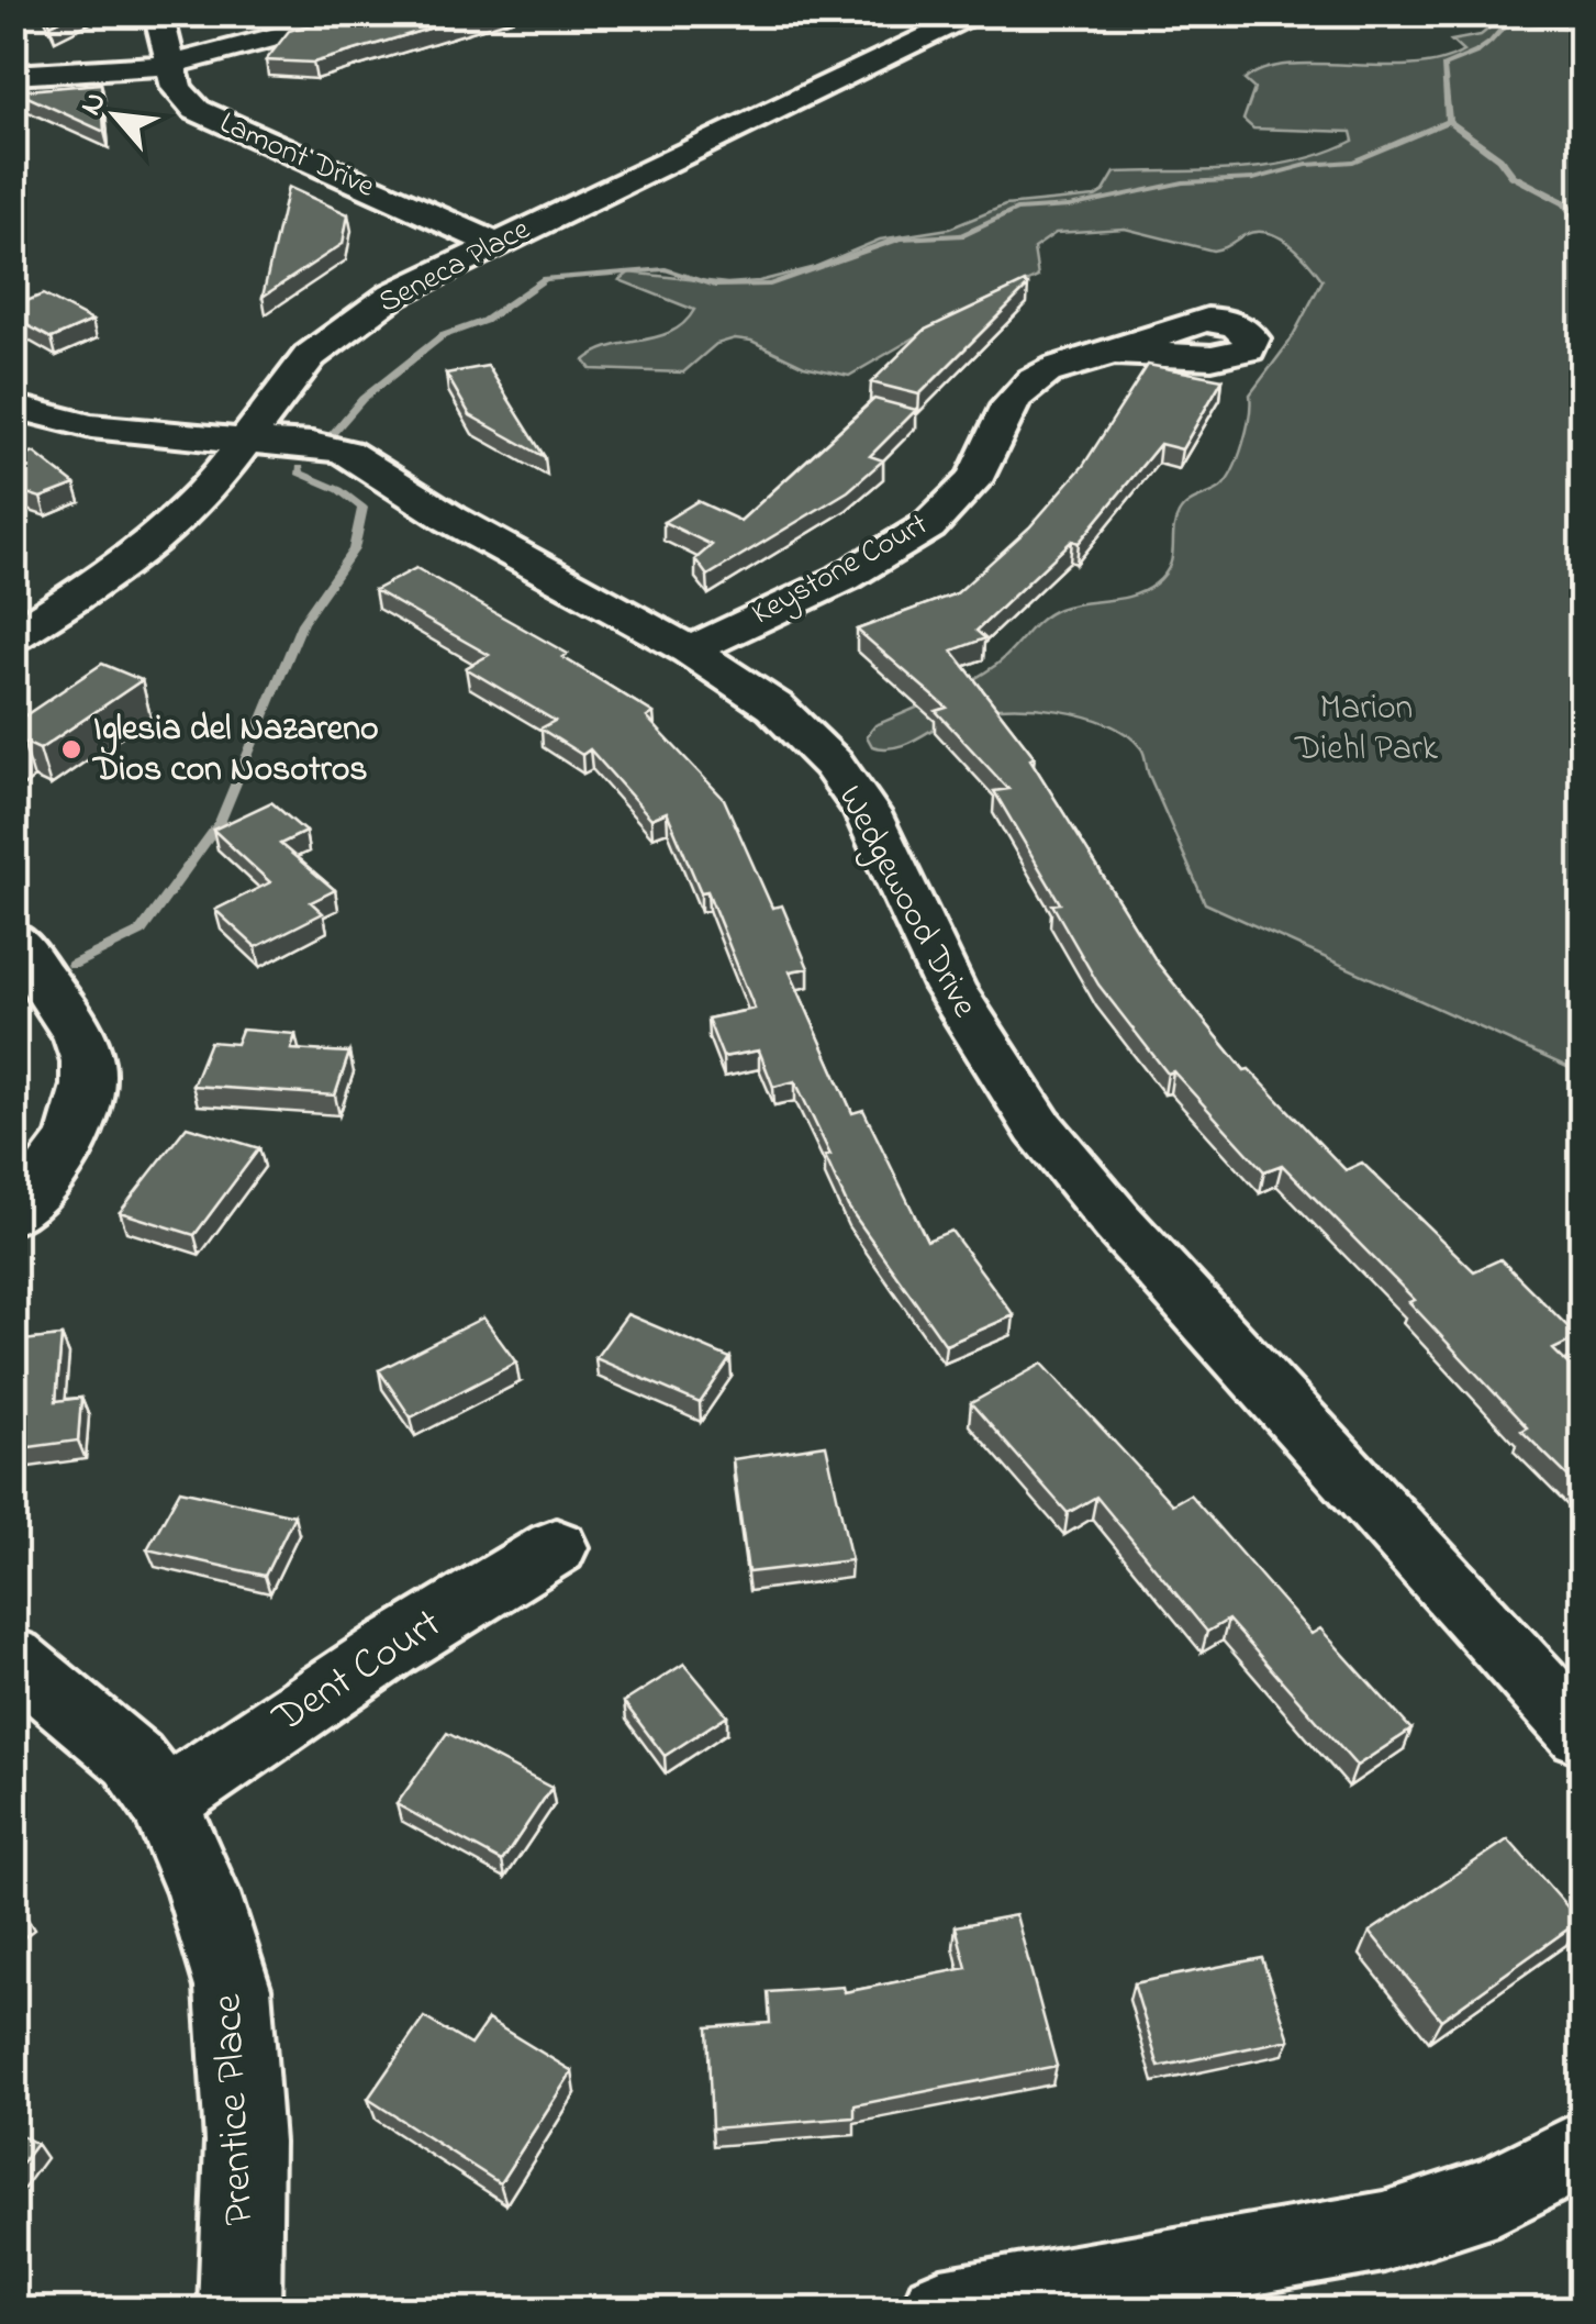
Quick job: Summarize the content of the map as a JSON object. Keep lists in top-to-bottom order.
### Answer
{
  "streets": {
    "street": [
      "Lamont Drive",
      "Seneca Place",
      "Keystone Court",
      "Wedgewood Drive",
      "Dent Court",
      "Prentice Place"
    ]
  },
  "crossings": [
    ["Lamont Drive", "Seneca Place"],
    ["Seneca Place", "Wedgewood Drive"],
    ["Keystone Court", "Wedgewood Drive"],
    ["Dent Court", "Prentice Place"]
  ],
  "parks": ["Marion Diehl Park"],
  "places": ["Iglesia del Nazareno Dios con Nosotros"],
  "north": "top left"
}
